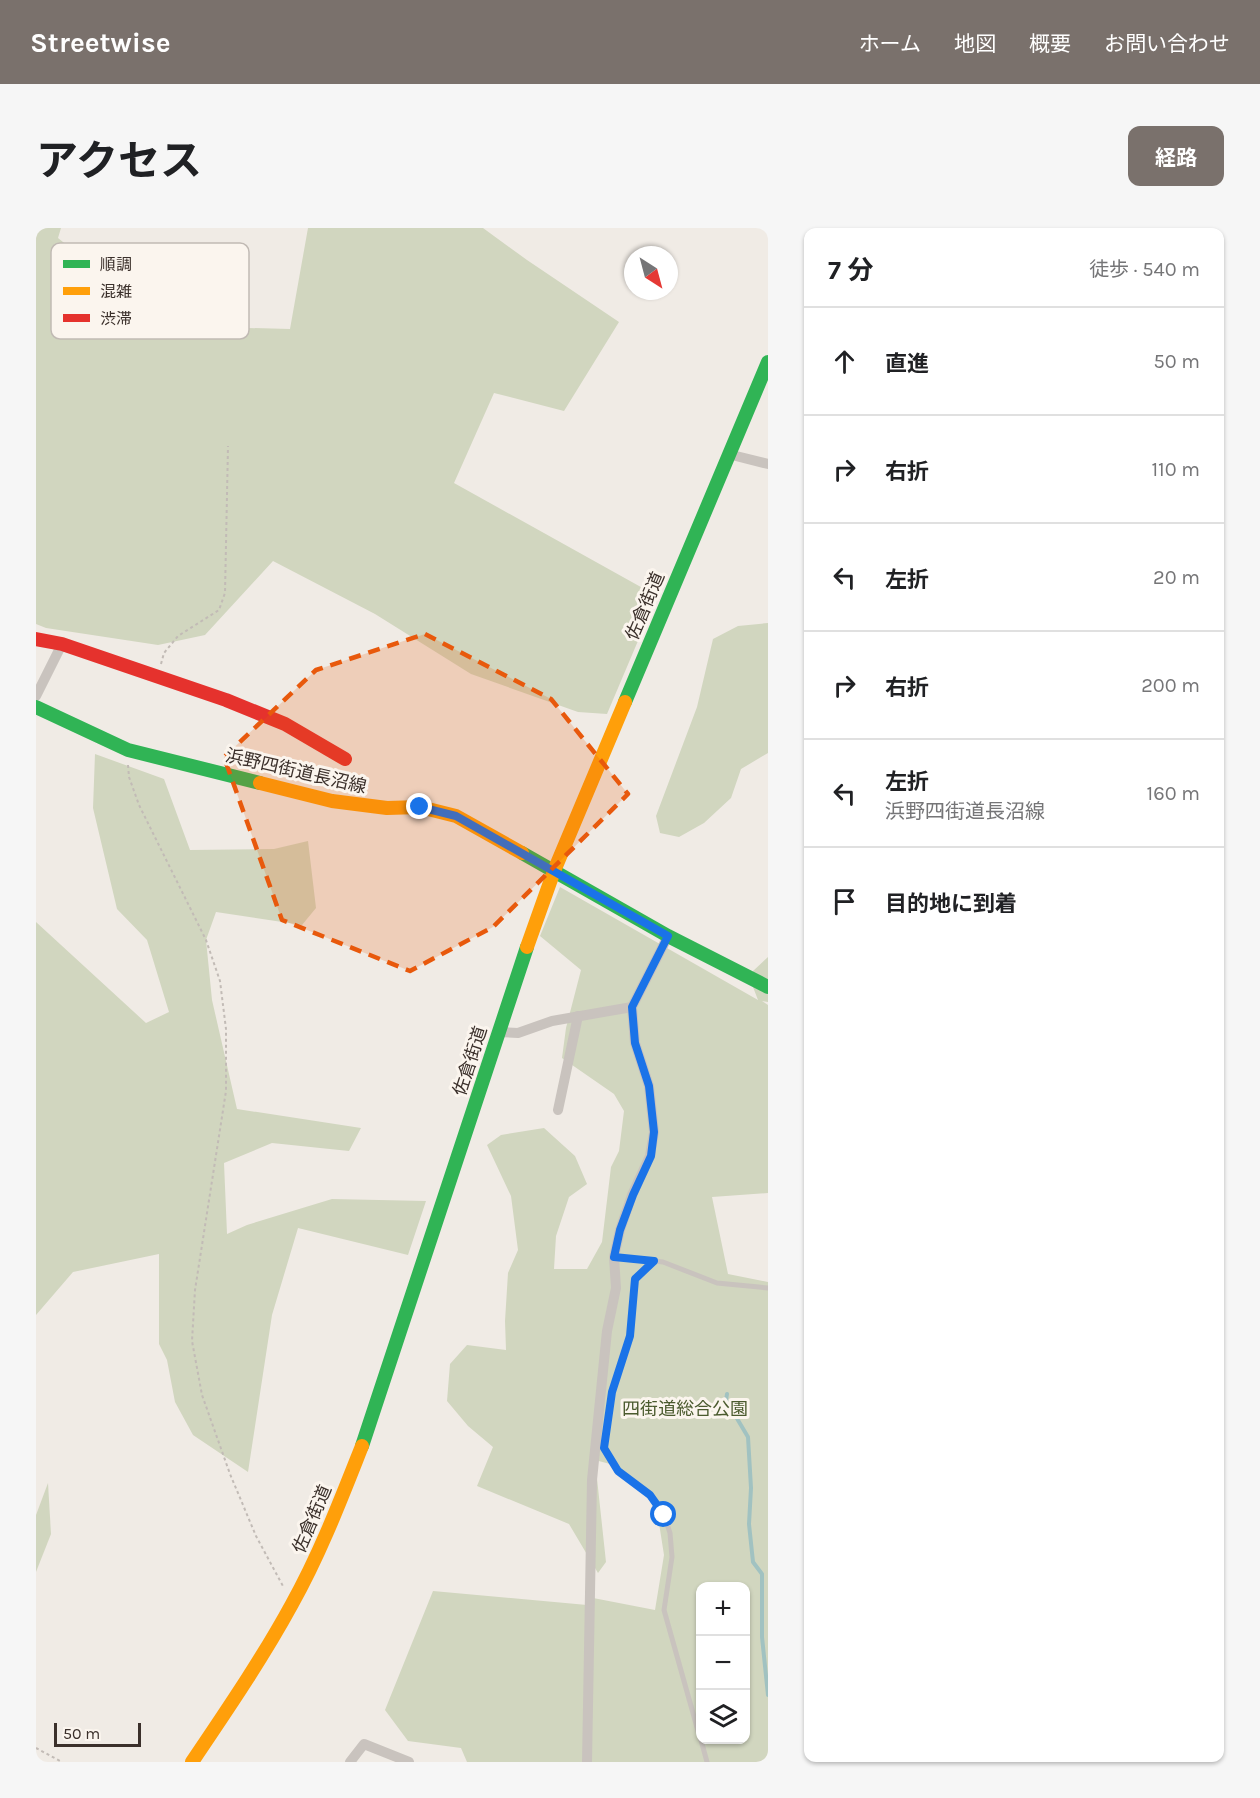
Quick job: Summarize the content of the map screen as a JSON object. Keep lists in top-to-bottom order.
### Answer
{
  "streets": {
    "main road": ["佐倉街道", "浜野四街道長沼線"]
  },
  "crossings": [
    ["佐倉街道", "浜野四街道長沼線"]
  ],
  "parks": ["四街道総合公園"],
  "legend": ["順調", "混雑", "渋滞"],
  "scale_bar": "50 m",
  "north": "bottom right",
  "page": {
    "header": "Streetwise",
    "nav": [
      "ホーム",
      "地図",
      "概要",
      "お問い合わせ"
    ],
    "title": "アクセス",
    "buttons": "経路",
    "heading": ["7 分", "徒歩 · 540 m"],
    "list": [
      ["直進", "50 m"],
      ["右折", "110 m"],
      ["左折", "20 m"],
      ["右折", "200 m"],
      ["左折", "浜野四街道長沼線", "160 m"],
      "目的地に到着"
    ],
    "map_buttons": ["+", "−"],
    "scale": "50 m"
  }
}
